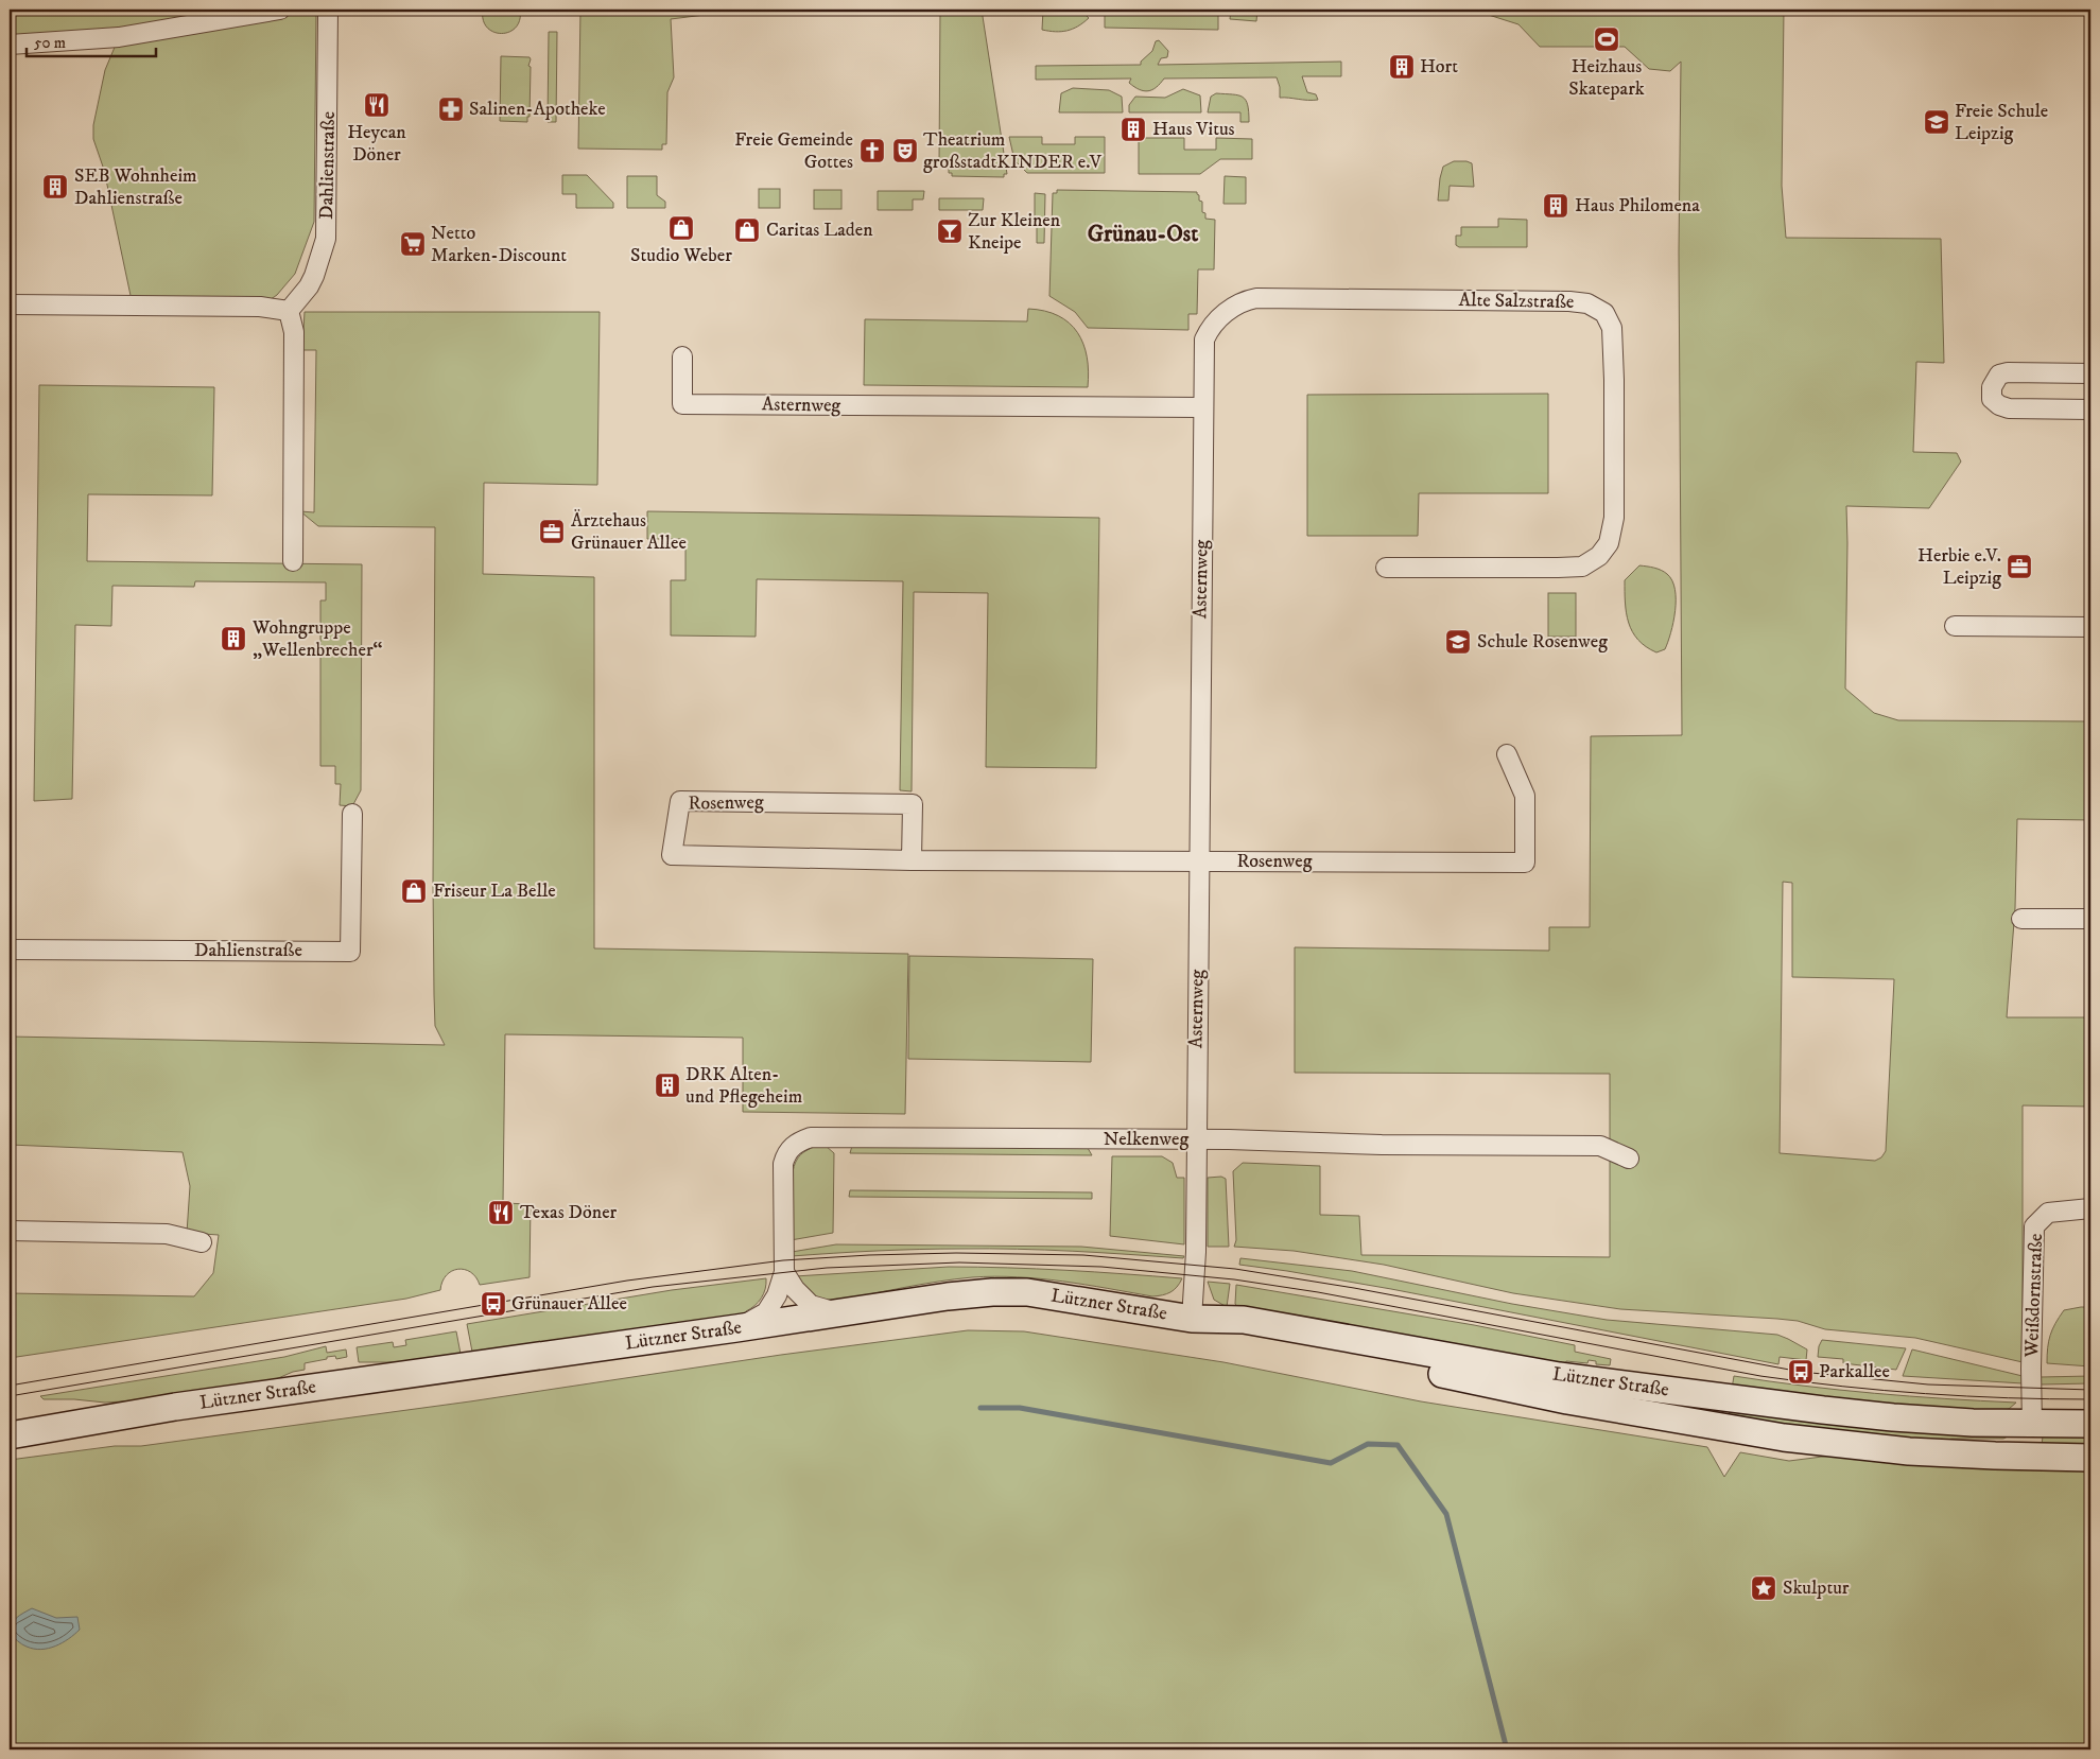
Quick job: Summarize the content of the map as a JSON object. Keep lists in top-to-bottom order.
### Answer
{
  "streets": {
    "main road": ["Lützner Straße"],
    "street": [
      "Dahlienstraße",
      "Alte Salzstraße",
      "Asternweg",
      "Rosenweg",
      "Nelkenweg",
      "Weißdornstraße"
    ]
  },
  "crossings": [
    ["Alte Salzstraße", "Asternweg"],
    ["Asternweg", "Rosenweg"],
    ["Asternweg", "Nelkenweg"],
    ["Asternweg", "Lützner Straße"],
    ["Nelkenweg", "Lützner Straße"],
    ["Weißdornstraße", "Lützner Straße"]
  ],
  "districts": ["Grünau-Ost"],
  "places": {
    "sports": ["Heizhaus Skatepark"],
    "building": [
      "Hort",
      "Haus Vitus",
      "SEB Wohnheim Dahlienstraße",
      "Haus Philomena",
      "Wohngruppe „Wellenbrecher“",
      "DRK Alten- und Pflegeheim"
    ],
    "restaurant": ["Heycan Döner", "Texas Döner"],
    "pharmacy": ["Salinen-Apotheke"],
    "school or university": ["Freie Schule Leipzig", "Schule Rosenweg"],
    "church": ["Freie Gemeinde Gottes"],
    "theatre": ["Theatrium großstadtKINDER e.V"],
    "shop": ["Studio Weber", "Caritas Laden", "Friseur La Belle"],
    "bar": ["Zur Kleinen Kneipe"],
    "supermarket": ["Netto Marken-Discount"],
    "office": ["Ärztehaus Grünauer Allee", "Herbie e.V. Leipzig"],
    "bus stop": ["Grünauer Allee", "Parkallee"],
    "place": ["Skulptur"]
  },
  "scale_bar": "50 m"
}
